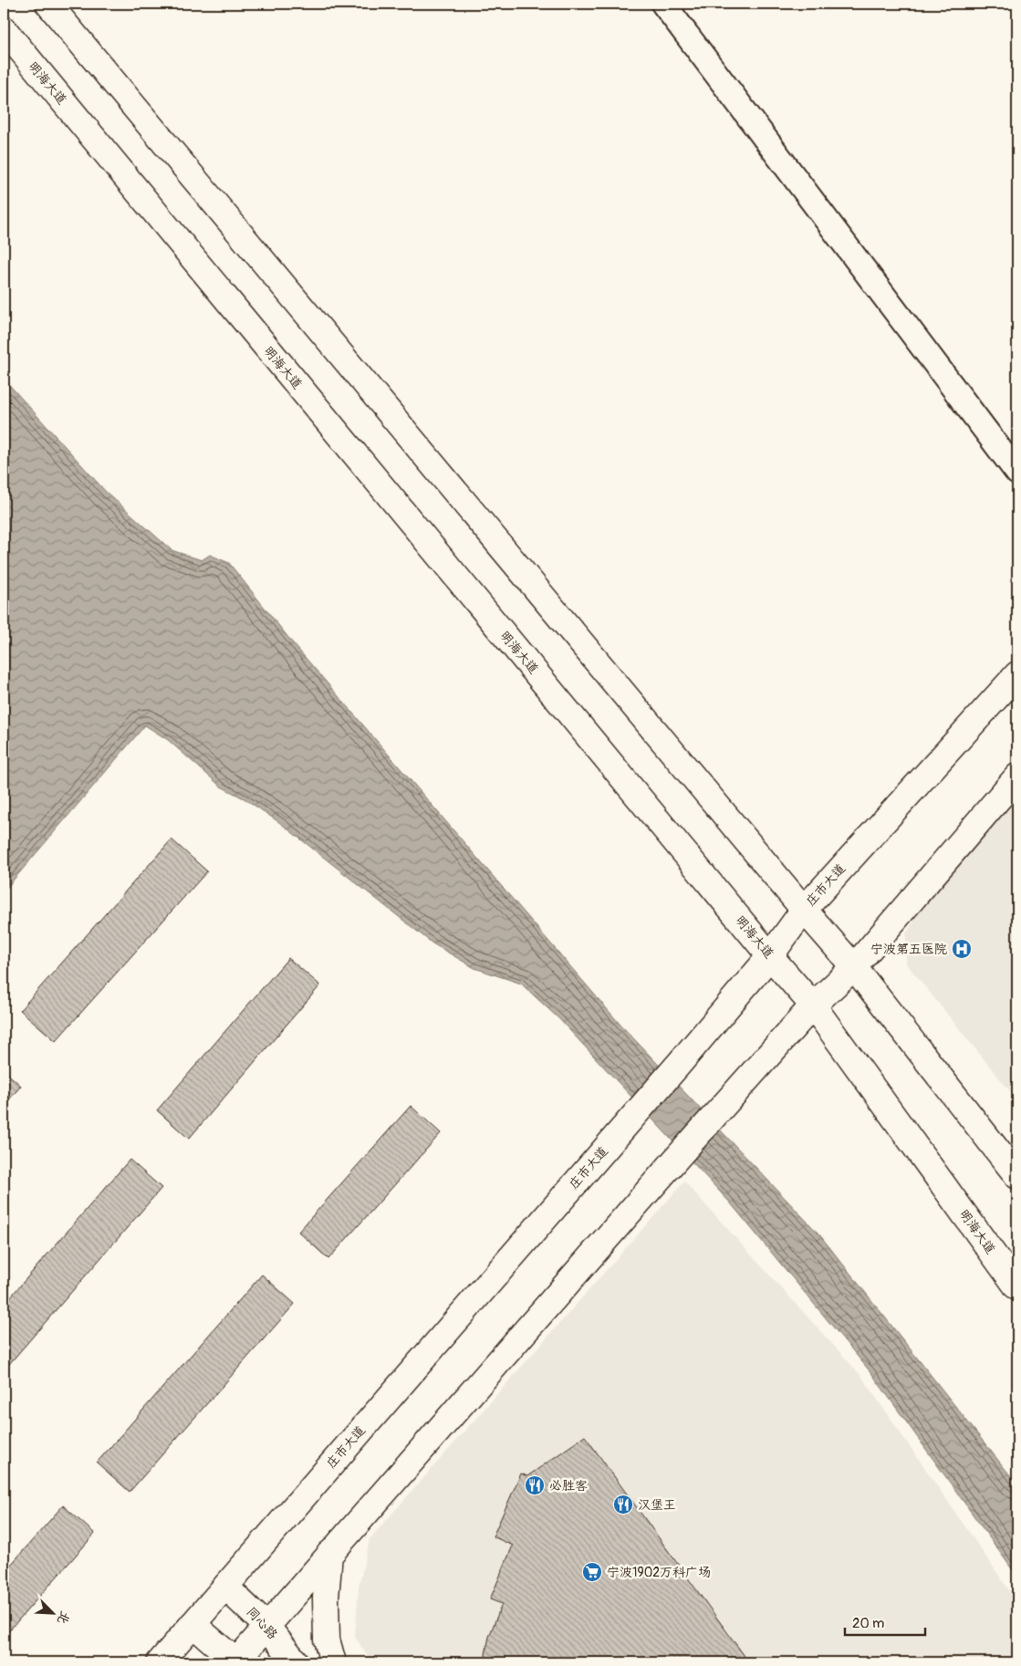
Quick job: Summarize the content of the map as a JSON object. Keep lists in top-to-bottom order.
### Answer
{
  "streets": {
    "main road": ["明海大道", "庄市大道", "同心路"]
  },
  "crossings": [
    ["明海大道", "庄市大道"],
    ["庄市大道", "同心路"]
  ],
  "places": {
    "hospital": ["宁波第五医院"],
    "restaurant": ["必胜客", "汉堡王"],
    "supermarket": ["宁波1902万科广场"]
  },
  "scale_bar": "20 m",
  "north": "bottom right"
}
